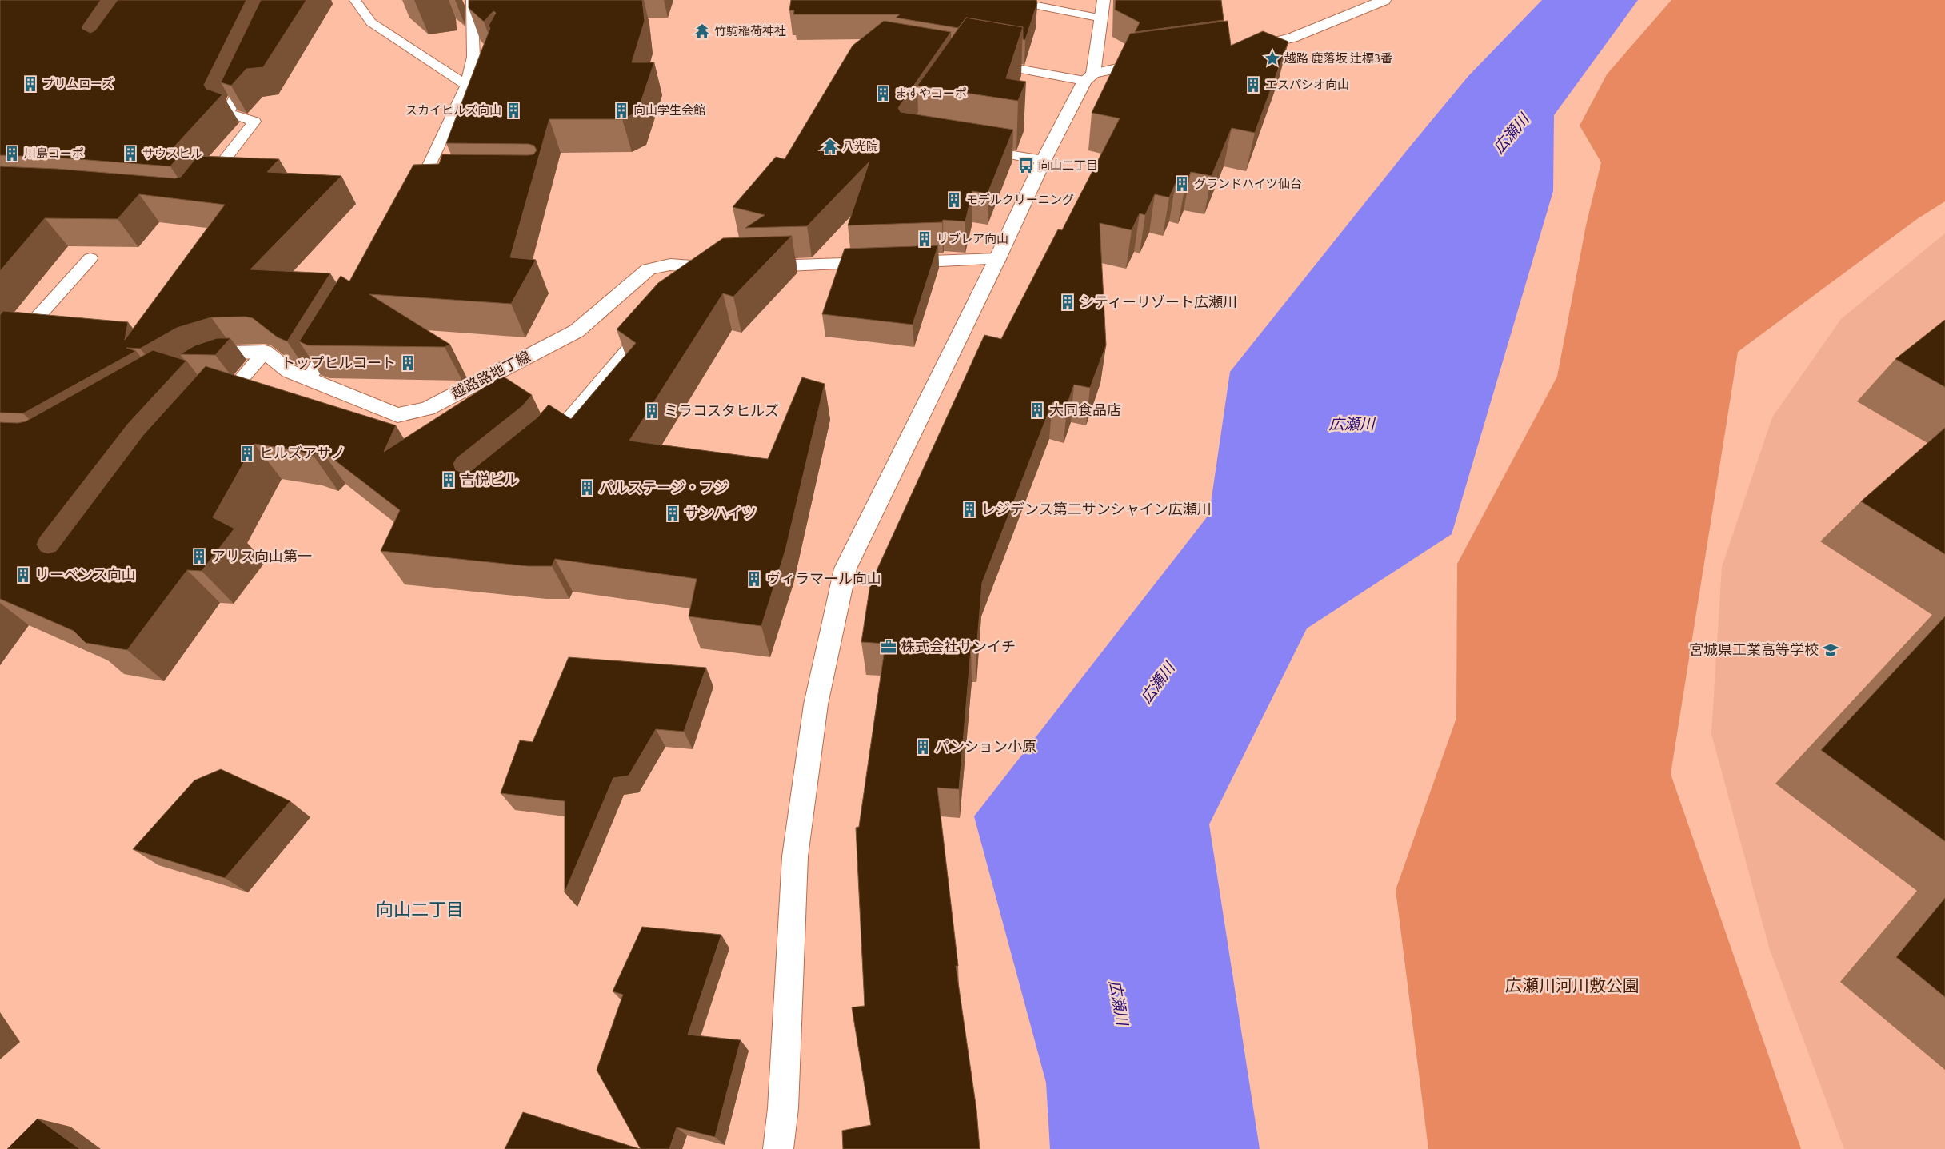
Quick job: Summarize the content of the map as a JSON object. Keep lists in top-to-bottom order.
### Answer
{
  "streets": {
    "street": ["越路路地丁線"]
  },
  "districts": ["向山二丁目"],
  "water": ["広瀬川"],
  "parks": ["広瀬川河川敷公園"],
  "places": {
    "temple": ["竹駒稲荷神社", "八光院"],
    "place": ["越路 鹿落坂 辻標3番"],
    "building": [
      "プリムローズ",
      "エスパシオ向山",
      "ますやコーポ",
      "スカイヒルズ向山",
      "向山学生会館",
      "川島コーポ",
      "サウスヒル",
      "グランドハイツ仙台",
      "モデルクリーニング",
      "リブレア向山",
      "シティーリゾート広瀬川",
      "トップヒルコート",
      "大同食品店",
      "ミラコスタヒルズ",
      "ヒルズアサノ",
      "吉悦ビル",
      "パルステージ・フジ",
      "レジデンス第二サンシャイン広瀬川",
      "サンハイツ",
      "アリス向山第一",
      "リーベンス向山",
      "ヴィラマール向山",
      "パンション小原"
    ],
    "bus stop": ["向山二丁目"],
    "office": ["株式会社サンイチ"],
    "school or university": ["宮城県工業高等学校"]
  }
}
